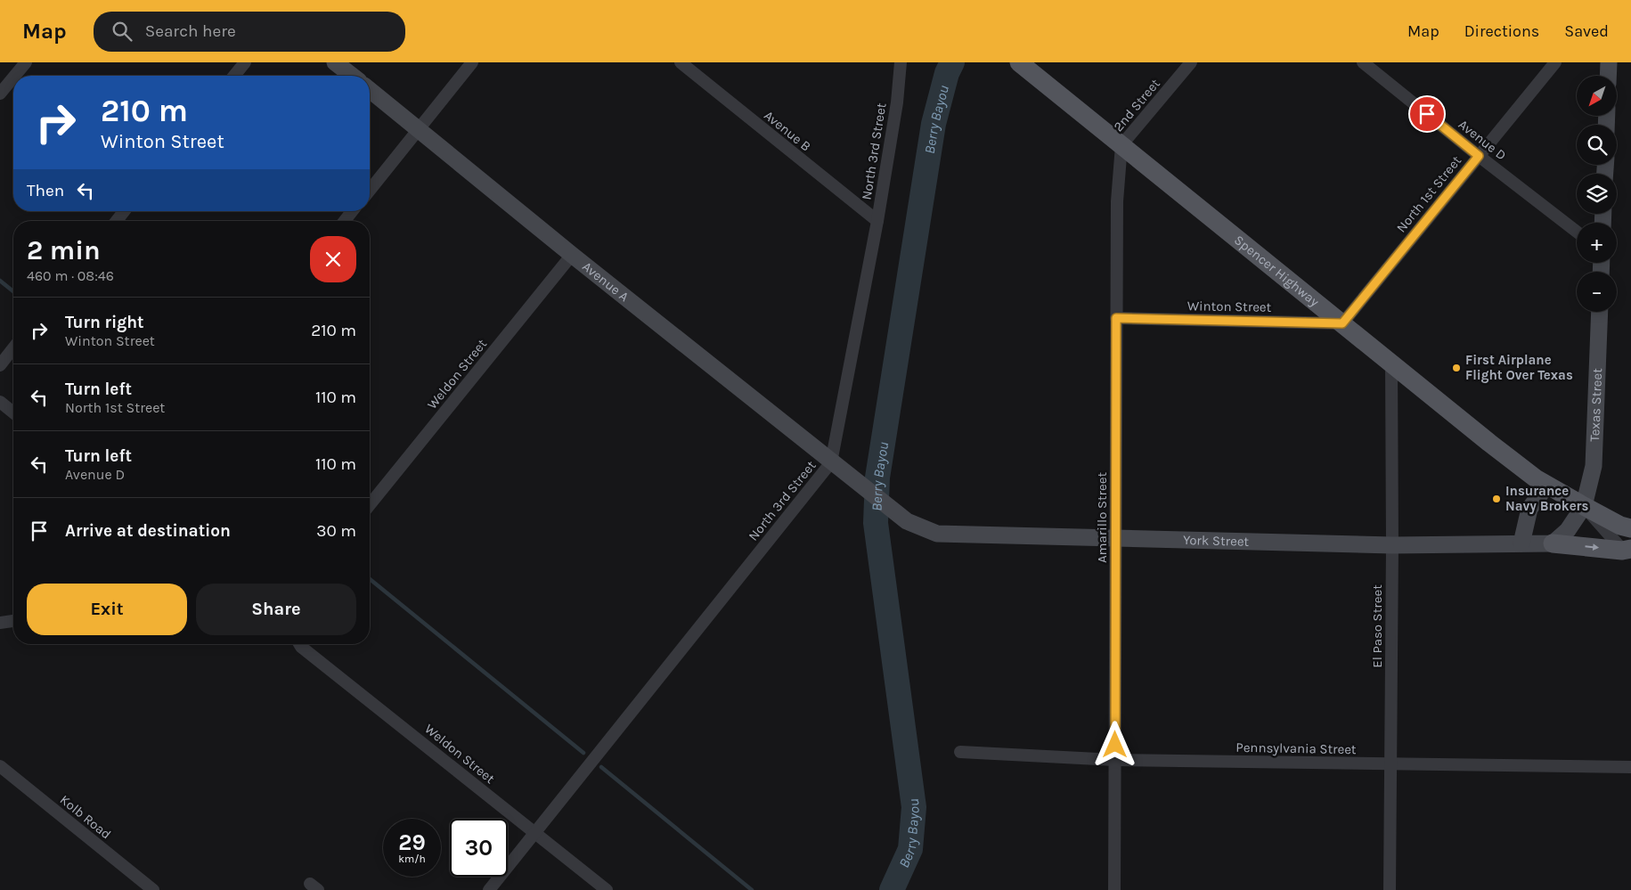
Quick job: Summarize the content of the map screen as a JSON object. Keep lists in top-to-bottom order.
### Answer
{
  "streets": {
    "main road": ["Spencer Highway"],
    "street": [
      "2nd Street",
      "Avenue B",
      "Avenue D",
      "North 3rd Street",
      "North 1st Street",
      "Avenue A",
      "Winton Street",
      "Weldon Street",
      "Texas Street",
      "Amarillo Street",
      "York Street",
      "El Paso Street",
      "Pennsylvania Street",
      "Kolb Road"
    ]
  },
  "crossings": [
    ["2nd Street", "Spencer Highway"],
    ["2nd Street", "Amarillo Street"],
    ["Avenue B", "North 3rd Street"],
    ["Avenue D", "North 1st Street"],
    ["North 3rd Street", "Avenue A"],
    ["North 3rd Street", "Weldon Street"],
    ["North 1st Street", "Spencer Highway"],
    ["North 1st Street", "Winton Street"],
    ["Spencer Highway", "Winton Street"],
    ["Spencer Highway", "Texas Street"],
    ["Spencer Highway", "Amarillo Street"],
    ["Spencer Highway", "El Paso Street"],
    ["Avenue A", "Weldon Street"],
    ["Avenue A", "York Street"],
    ["Winton Street", "Amarillo Street"],
    ["Amarillo Street", "York Street"],
    ["Amarillo Street", "Pennsylvania Street"],
    ["York Street", "El Paso Street"],
    ["El Paso Street", "Pennsylvania Street"]
  ],
  "water": ["Berry Bayou"],
  "places": ["First Airplane Flight Over Texas", "Insurance Navy Brokers"],
  "north": "bottom left",
  "page": {
    "header": "Map",
    "search": "Search here",
    "nav": ["Map", "Directions", "Saved"],
    "map_buttons": ["+", "−"],
    "turn": ["210 m", "Winton Street"],
    "then": "Then",
    "heading": ["2 min", "460 m · 08:46"],
    "list": [
      {
        "name": "Turn right",
        "note": "Winton Street",
        "value": "210 m"
      },
      {
        "name": "Turn left",
        "note": "North 1st Street",
        "value": "110 m"
      },
      {
        "name": "Turn left",
        "note": "Avenue D",
        "value": "110 m"
      },
      {
        "name": "Arrive at destination",
        "value": "30 m"
      }
    ],
    "buttons": ["Exit", "Share"],
    "speed": "29 km/h",
    "limit": "30"
  }
}
